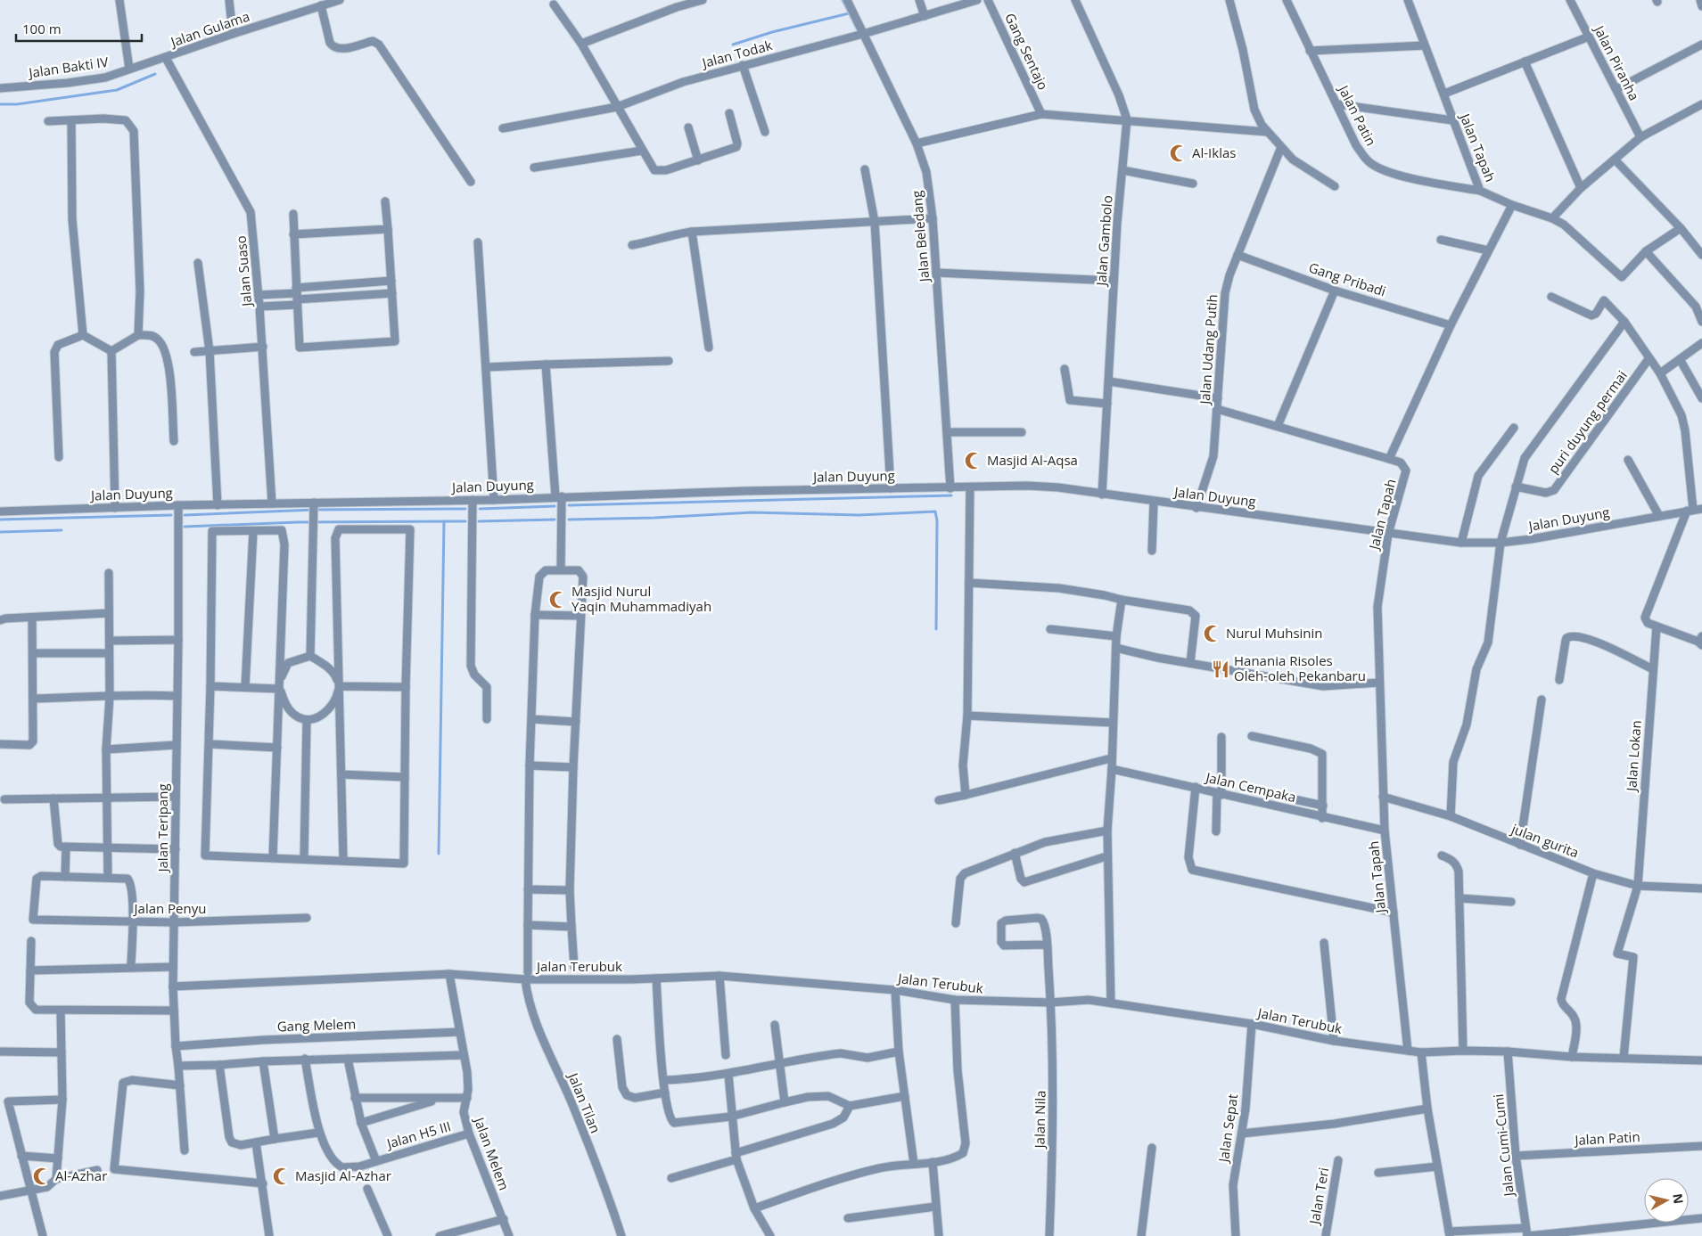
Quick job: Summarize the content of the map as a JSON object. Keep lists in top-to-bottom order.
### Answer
{
  "streets": {
    "street": [
      "Jalan Gulama",
      "Gang Sentajo",
      "Jalan Todak",
      "Jalan Piranha",
      "Jalan Bakti IV",
      "Jalan Patin",
      "Jalan Tapah",
      "Jalan Beledang",
      "Jalan Gambolo",
      "Jalan Suaso",
      "Gang Pribadi",
      "Jalan Udang Putih",
      "puri duyung permai",
      "Jalan Duyung",
      "Jalan Lokan",
      "Jalan Cempaka",
      "Jalan Teripang",
      "julan gurita",
      "Jalan Penyu",
      "Jalan Terubuk",
      "Gang Melem",
      "Jalan Tilan",
      "Jalan Nila",
      "Jalan Sepat",
      "Jalan H5 III",
      "Jalan Cumi-Cumi",
      "Jalan Melem",
      "Jalan Teri"
    ]
  },
  "crossings": [
    ["Jalan Gulama", "Jalan Bakti IV"],
    ["Jalan Gulama", "Jalan Suaso"],
    ["Jalan Todak", "Jalan Beledang"],
    ["Jalan Bakti IV", "Jalan Suaso"],
    ["Jalan Patin", "Jalan Tapah"],
    ["Jalan Patin", "Jalan Cumi-Cumi"],
    ["Jalan Tapah", "Gang Pribadi"],
    ["Jalan Tapah", "Jalan Duyung"],
    ["Jalan Tapah", "Jalan Cempaka"],
    ["Jalan Tapah", "julan gurita"],
    ["Jalan Tapah", "Jalan Terubuk"],
    ["Jalan Beledang", "Jalan Duyung"],
    ["Jalan Gambolo", "Jalan Duyung"],
    ["Jalan Suaso", "Jalan Duyung"],
    ["Gang Pribadi", "Jalan Udang Putih"],
    ["Jalan Udang Putih", "Jalan Duyung"],
    ["Jalan Duyung", "Jalan Teripang"],
    ["Jalan Lokan", "julan gurita"],
    ["Jalan Lokan", "Jalan Terubuk"],
    ["Jalan Teripang", "Jalan Penyu"],
    ["Jalan Teripang", "Jalan Terubuk"],
    ["Jalan Teripang", "Gang Melem"],
    ["Jalan Terubuk", "Jalan Tilan"],
    ["Jalan Terubuk", "Jalan Nila"],
    ["Jalan Terubuk", "Jalan Sepat"],
    ["Jalan Terubuk", "Jalan Cumi-Cumi"],
    ["Jalan Terubuk", "Jalan Melem"],
    ["Gang Melem", "Jalan Melem"],
    ["Jalan H5 III", "Jalan Melem"]
  ],
  "places": {
    "mosque": [
      "Al-Iklas",
      "Masjid Al-Aqsa",
      "Masjid Nurul Yaqin Muhammadiyah",
      "Nurul Muhsinin",
      "Al-Azhar",
      "Masjid Al-Azhar"
    ],
    "restaurant": ["Hanania Risoles Oleh-oleh Pekanbaru"]
  },
  "scale_bar": "100 m",
  "north": "right"
}
